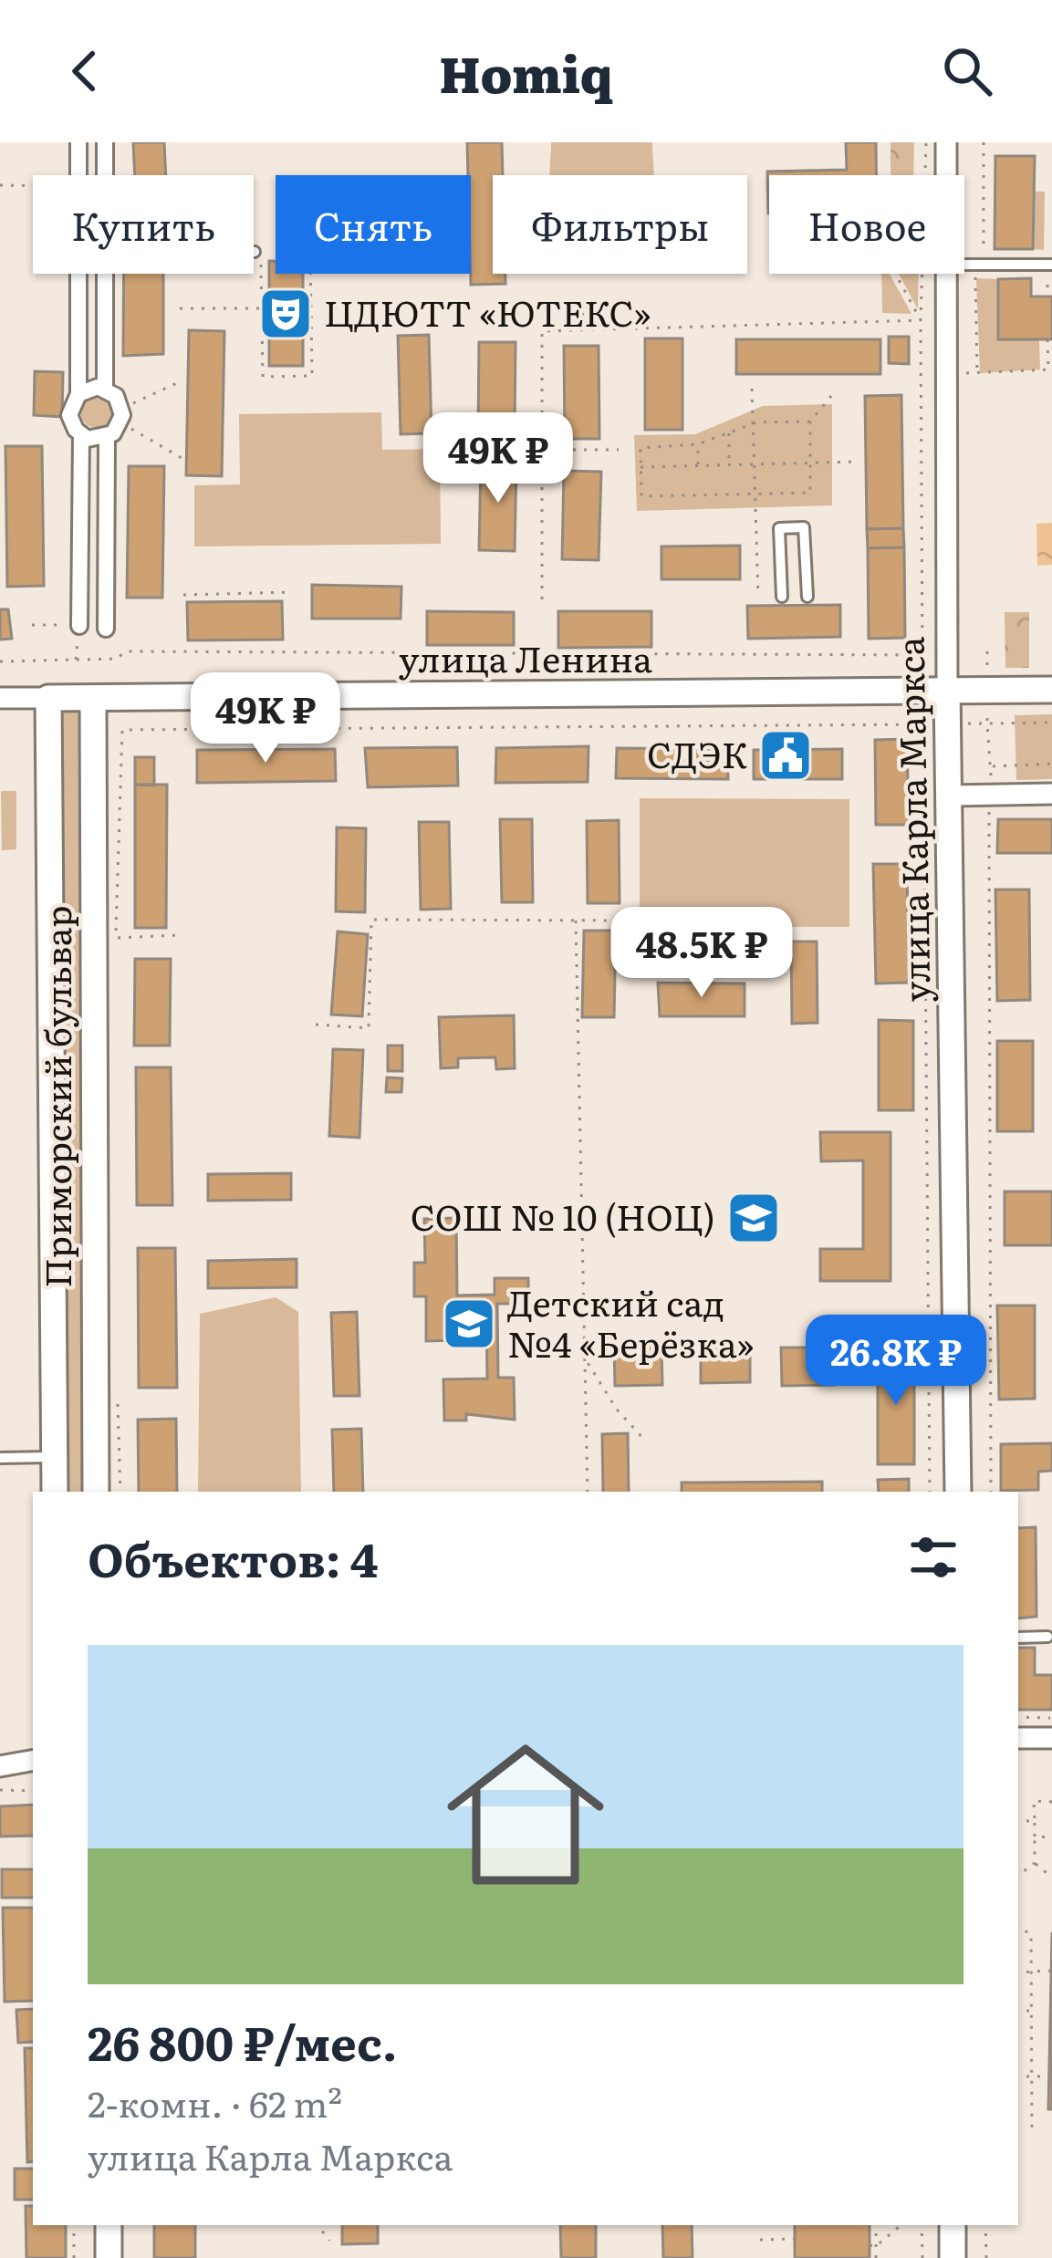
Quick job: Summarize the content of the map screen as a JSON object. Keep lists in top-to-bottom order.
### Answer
{
  "streets": {
    "street": ["улица Ленина", "улица Карла Маркса", "Приморский бульвар"]
  },
  "crossings": [
    ["улица Ленина", "улица Карла Маркса"],
    ["улица Ленина", "Приморский бульвар"]
  ],
  "places": {
    "theatre": ["ЦДЮТТ «ЮТЕКС»"],
    "public building": ["СДЭК"],
    "school or university": ["СОШ № 10 (НОЦ)", "Детский сад №4 «Берёзка»"]
  },
  "page": {
    "header": "Homiq",
    "chip": [
      "Купить",
      "Снять",
      "Фильтры",
      "Новое"
    ],
    "price": [
      "49K ₽",
      "49K ₽",
      "48.5K ₽",
      "26.8K ₽"
    ],
    "heading": "Объектов: 4",
    "list": [
      {
        "name": "26 800 ₽/мес.",
        "note": "2-комн. · 62 m² · улица Карла Маркса"
      }
    ]
  }
}
